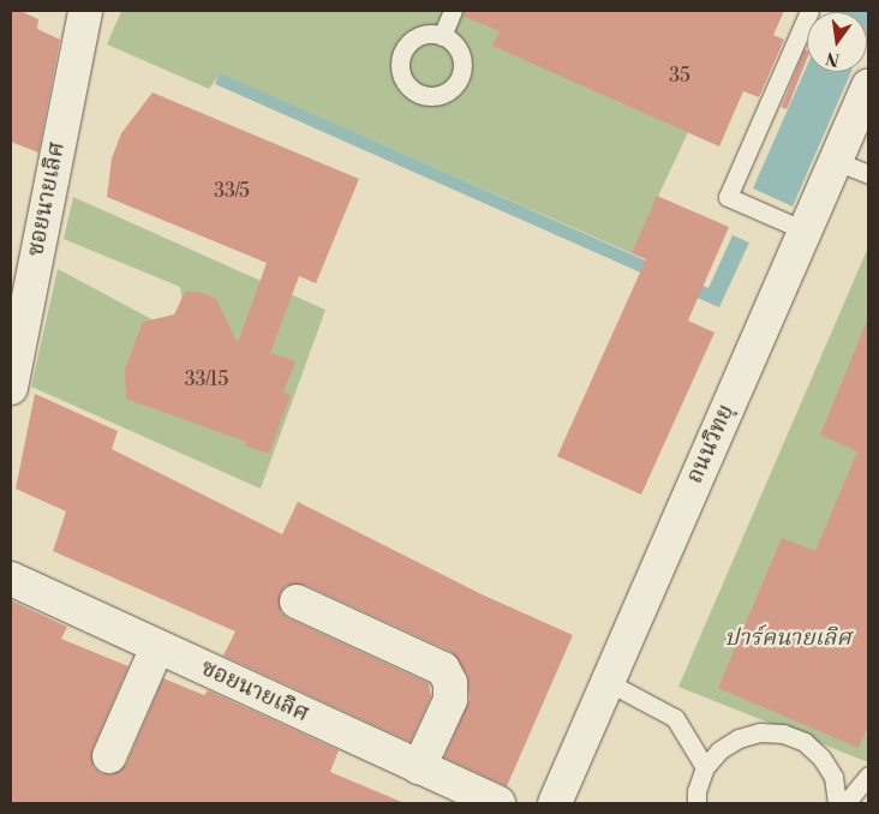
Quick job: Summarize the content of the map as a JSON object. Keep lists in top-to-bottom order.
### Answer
{
  "streets": {
    "street": ["ซอยนายเลิศ", "ถนนวิทยุ"]
  },
  "parks": ["ปาร์คนายเลิศ"],
  "house_numbers": ["35", "33/5", "33/15"],
  "north": "bottom"
}
